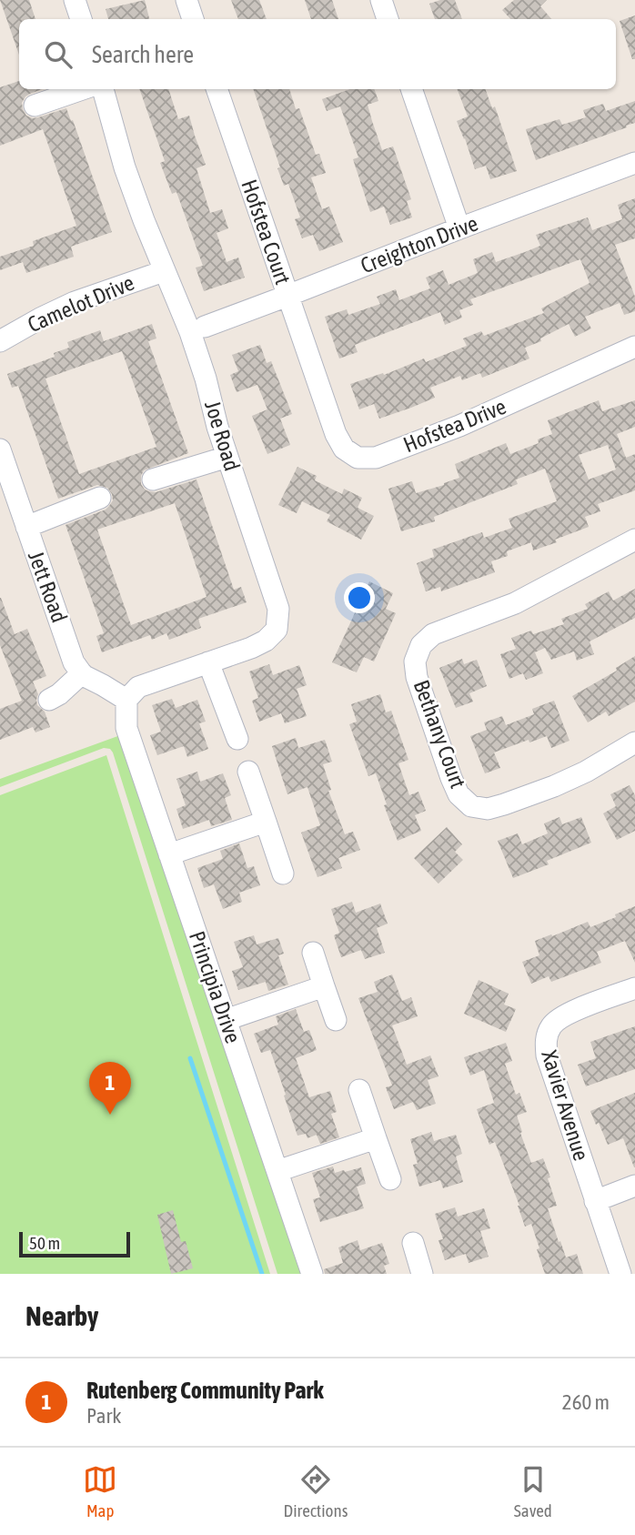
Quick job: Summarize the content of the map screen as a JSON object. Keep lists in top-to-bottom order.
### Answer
{
  "streets": {
    "street": [
      "Hofstea Court",
      "Creighton Drive",
      "Camelot Drive",
      "Hofstea Drive",
      "Joe Road",
      "Jett Road",
      "Bethany Court",
      "Principia Drive",
      "Xavier Avenue"
    ]
  },
  "crossings": [
    ["Hofstea Court", "Creighton Drive"],
    ["Hofstea Court", "Hofstea Drive"],
    ["Camelot Drive", "Joe Road"],
    ["Joe Road", "Principia Drive"]
  ],
  "scale_bar": "50 m",
  "page": {
    "search": "Search here",
    "pins": "1",
    "scale": "50 m",
    "heading": "Nearby",
    "list": [
      {
        "mark": "1",
        "name": "Rutenberg Community Park",
        "note": "Park",
        "value": "260 m"
      }
    ],
    "nav": ["Map", "Directions", "Saved"]
  }
}
